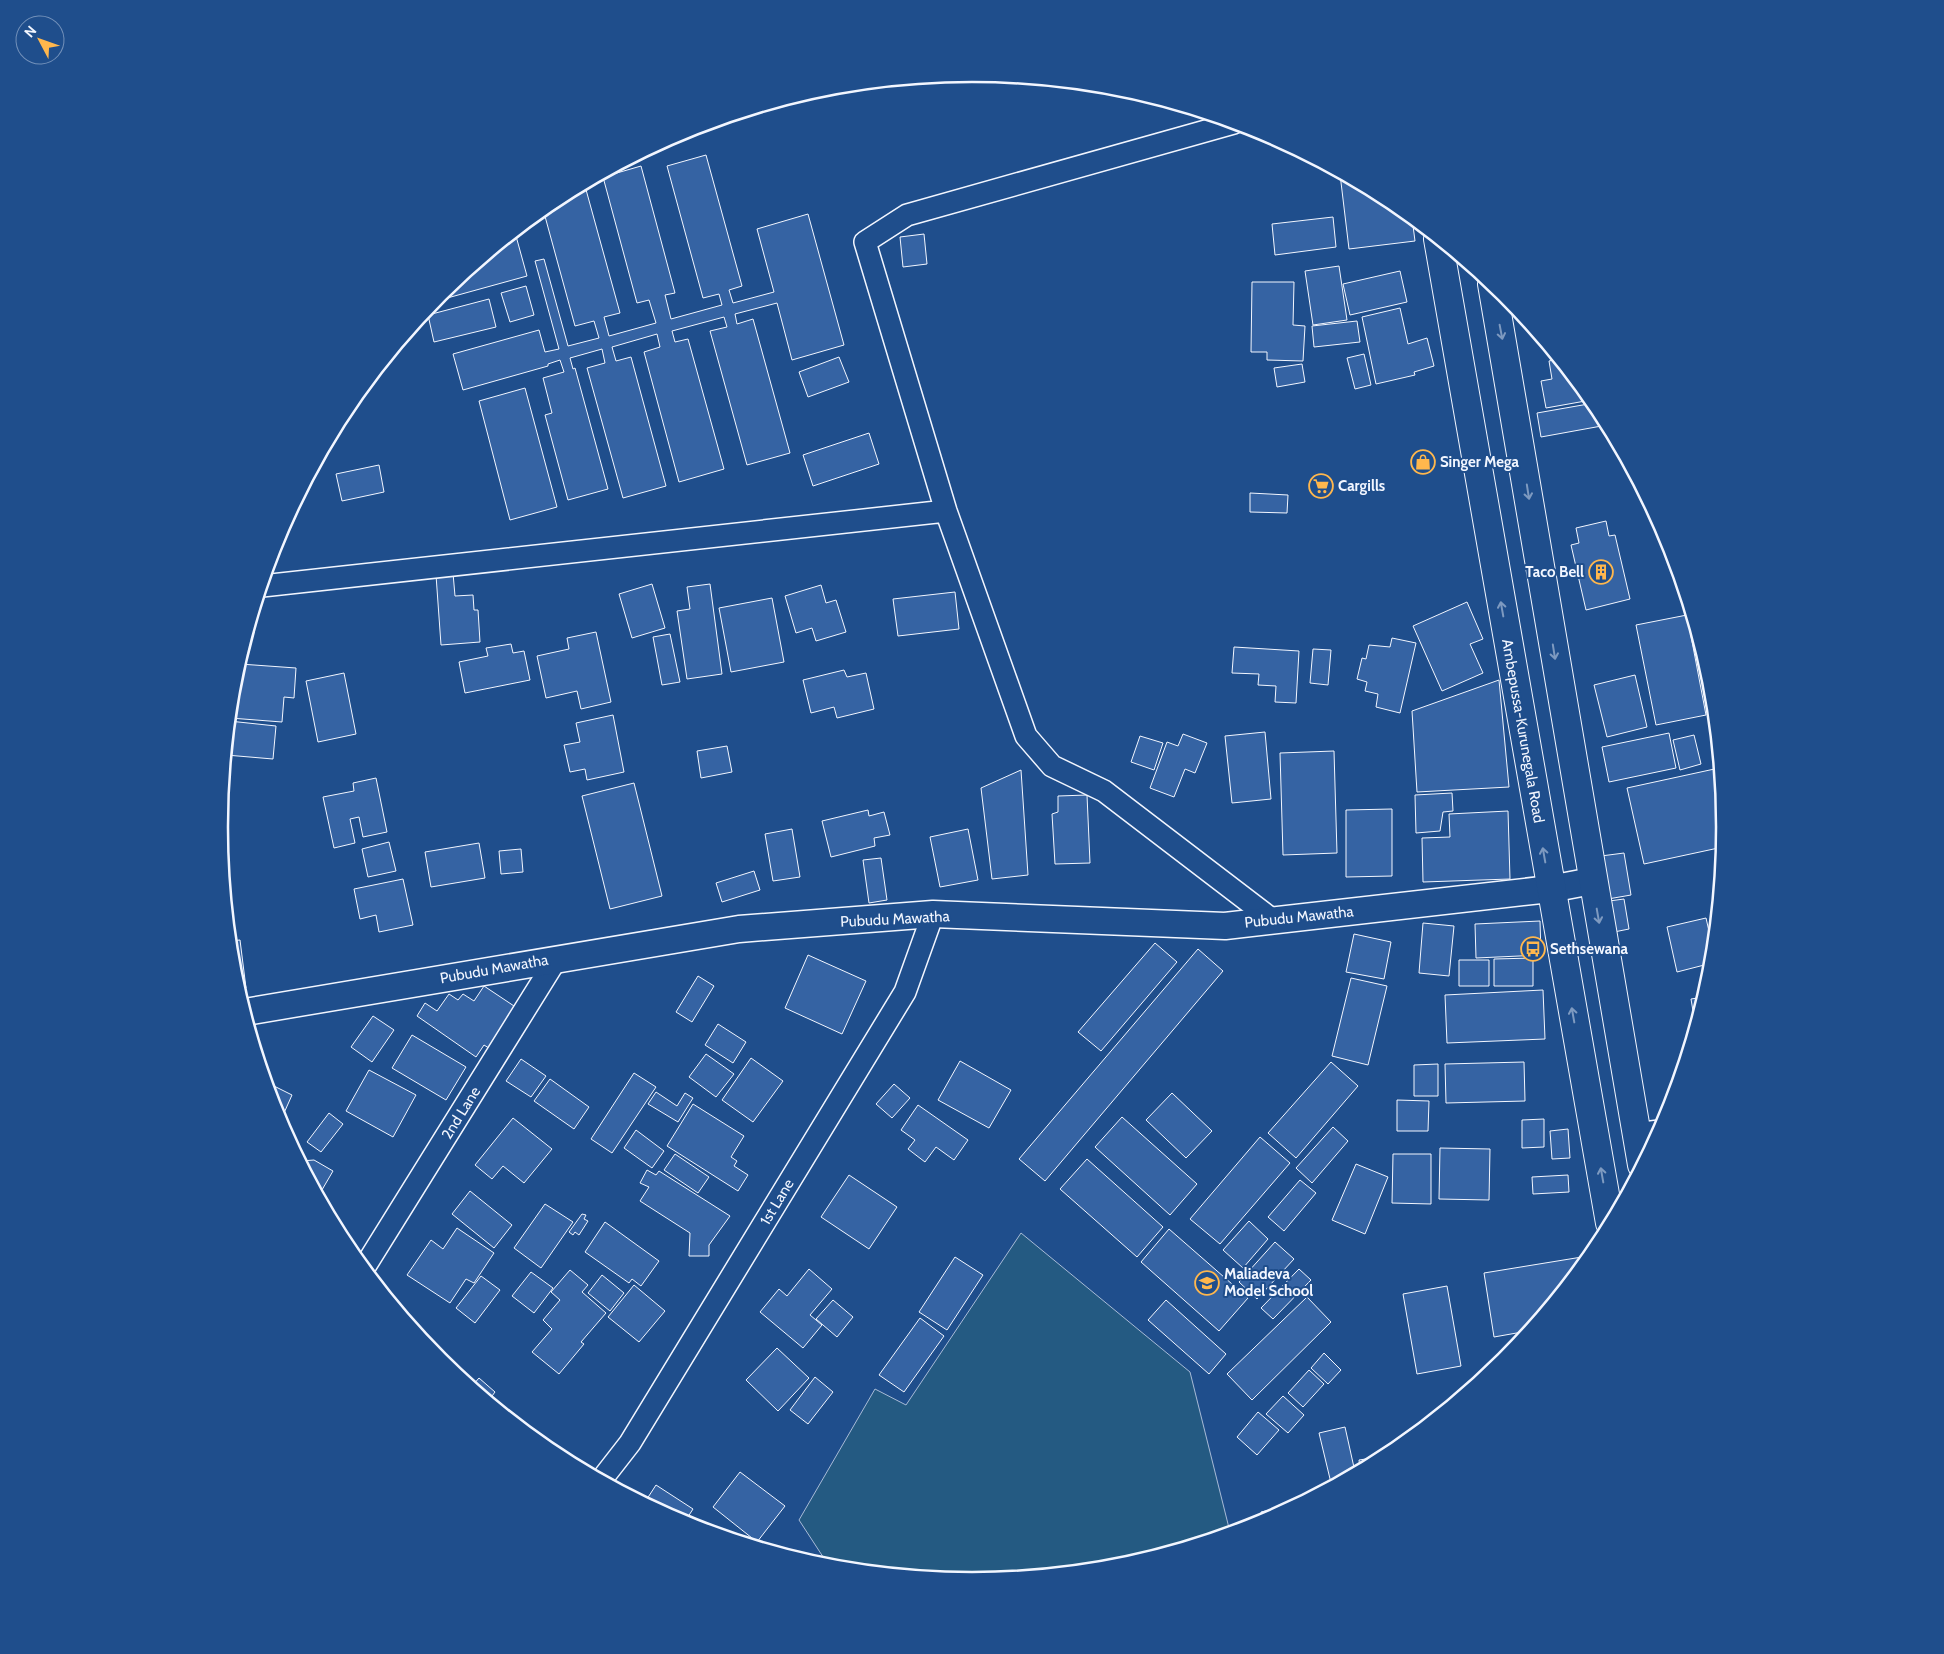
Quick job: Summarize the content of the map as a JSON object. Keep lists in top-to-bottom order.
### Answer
{
  "streets": {
    "highway": ["Ambepussa-Kurunegala Road"],
    "street": ["Pubudu Mawatha", "2nd Lane", "1st Lane"]
  },
  "crossings": [
    ["Ambepussa-Kurunegala Road", "Pubudu Mawatha"],
    ["Pubudu Mawatha", "2nd Lane"],
    ["Pubudu Mawatha", "1st Lane"]
  ],
  "places": {
    "shop": ["Singer Mega"],
    "supermarket": ["Cargills"],
    "building": ["Taco Bell"],
    "bus stop": ["Sethsewana"],
    "school or university": ["Maliadeva Model School"]
  },
  "north": "top left"
}
